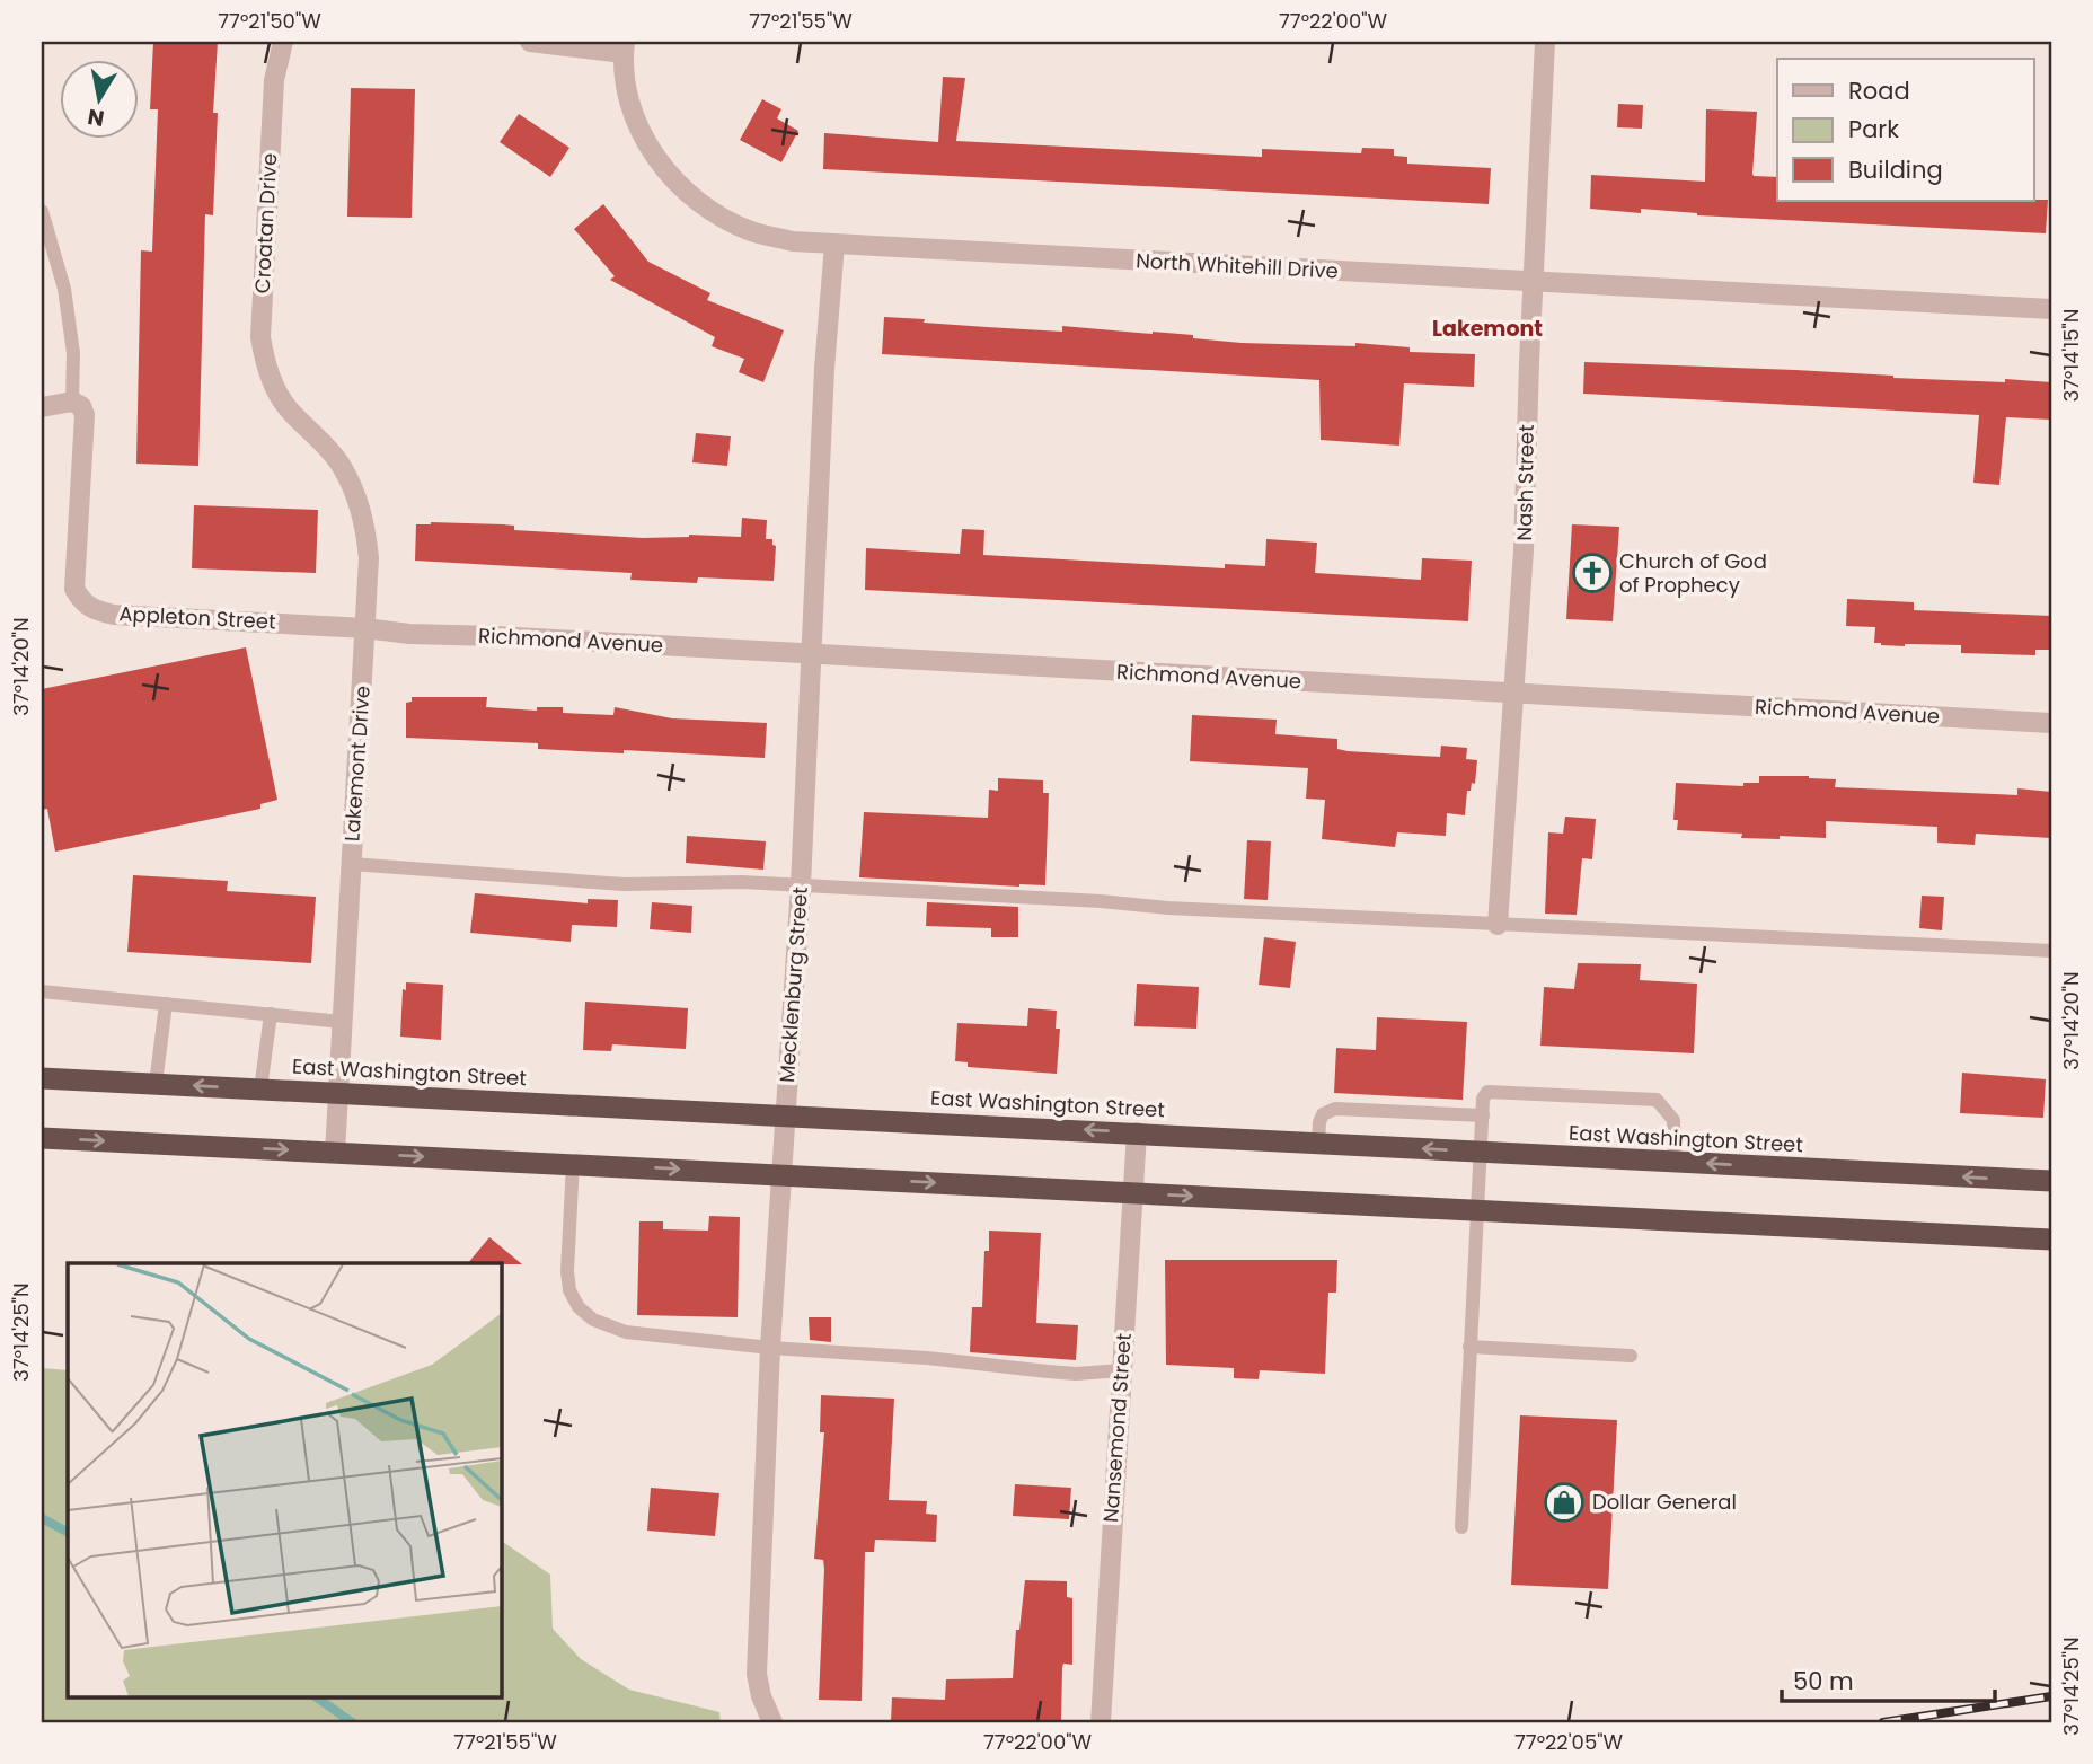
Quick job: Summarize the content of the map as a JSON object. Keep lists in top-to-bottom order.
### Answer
{
  "streets": {
    "highway": ["East Washington Street"],
    "street": [
      "Croatan Drive",
      "North Whitehill Drive",
      "Nash Street",
      "Appleton Street",
      "Richmond Avenue",
      "Lakemont Drive",
      "Mecklenburg Street",
      "Nansemond Street"
    ]
  },
  "crossings": [
    ["Croatan Drive", "Lakemont Drive"],
    ["North Whitehill Drive", "Nash Street"],
    ["North Whitehill Drive", "Mecklenburg Street"],
    ["Nash Street", "Richmond Avenue"],
    ["Appleton Street", "Richmond Avenue"],
    ["Appleton Street", "Lakemont Drive"],
    ["Richmond Avenue", "Lakemont Drive"],
    ["Richmond Avenue", "Mecklenburg Street"],
    ["Lakemont Drive", "East Washington Street"],
    ["Mecklenburg Street", "East Washington Street"],
    ["East Washington Street", "Nansemond Street"]
  ],
  "districts": ["Lakemont"],
  "places": {
    "church": ["Church of God of Prophecy"],
    "shop": ["Dollar General"]
  },
  "legend": ["Road", "Park", "Building"],
  "scale_bar": "50 m",
  "north": "bottom",
  "coordinates": [
    "77°21'50\"W",
    "77°21'55\"W",
    "77°22'00\"W",
    "37°14'15\"N",
    "37°14'20\"N",
    "37°14'25\"N",
    "77°22'05\"W"
  ]
}
